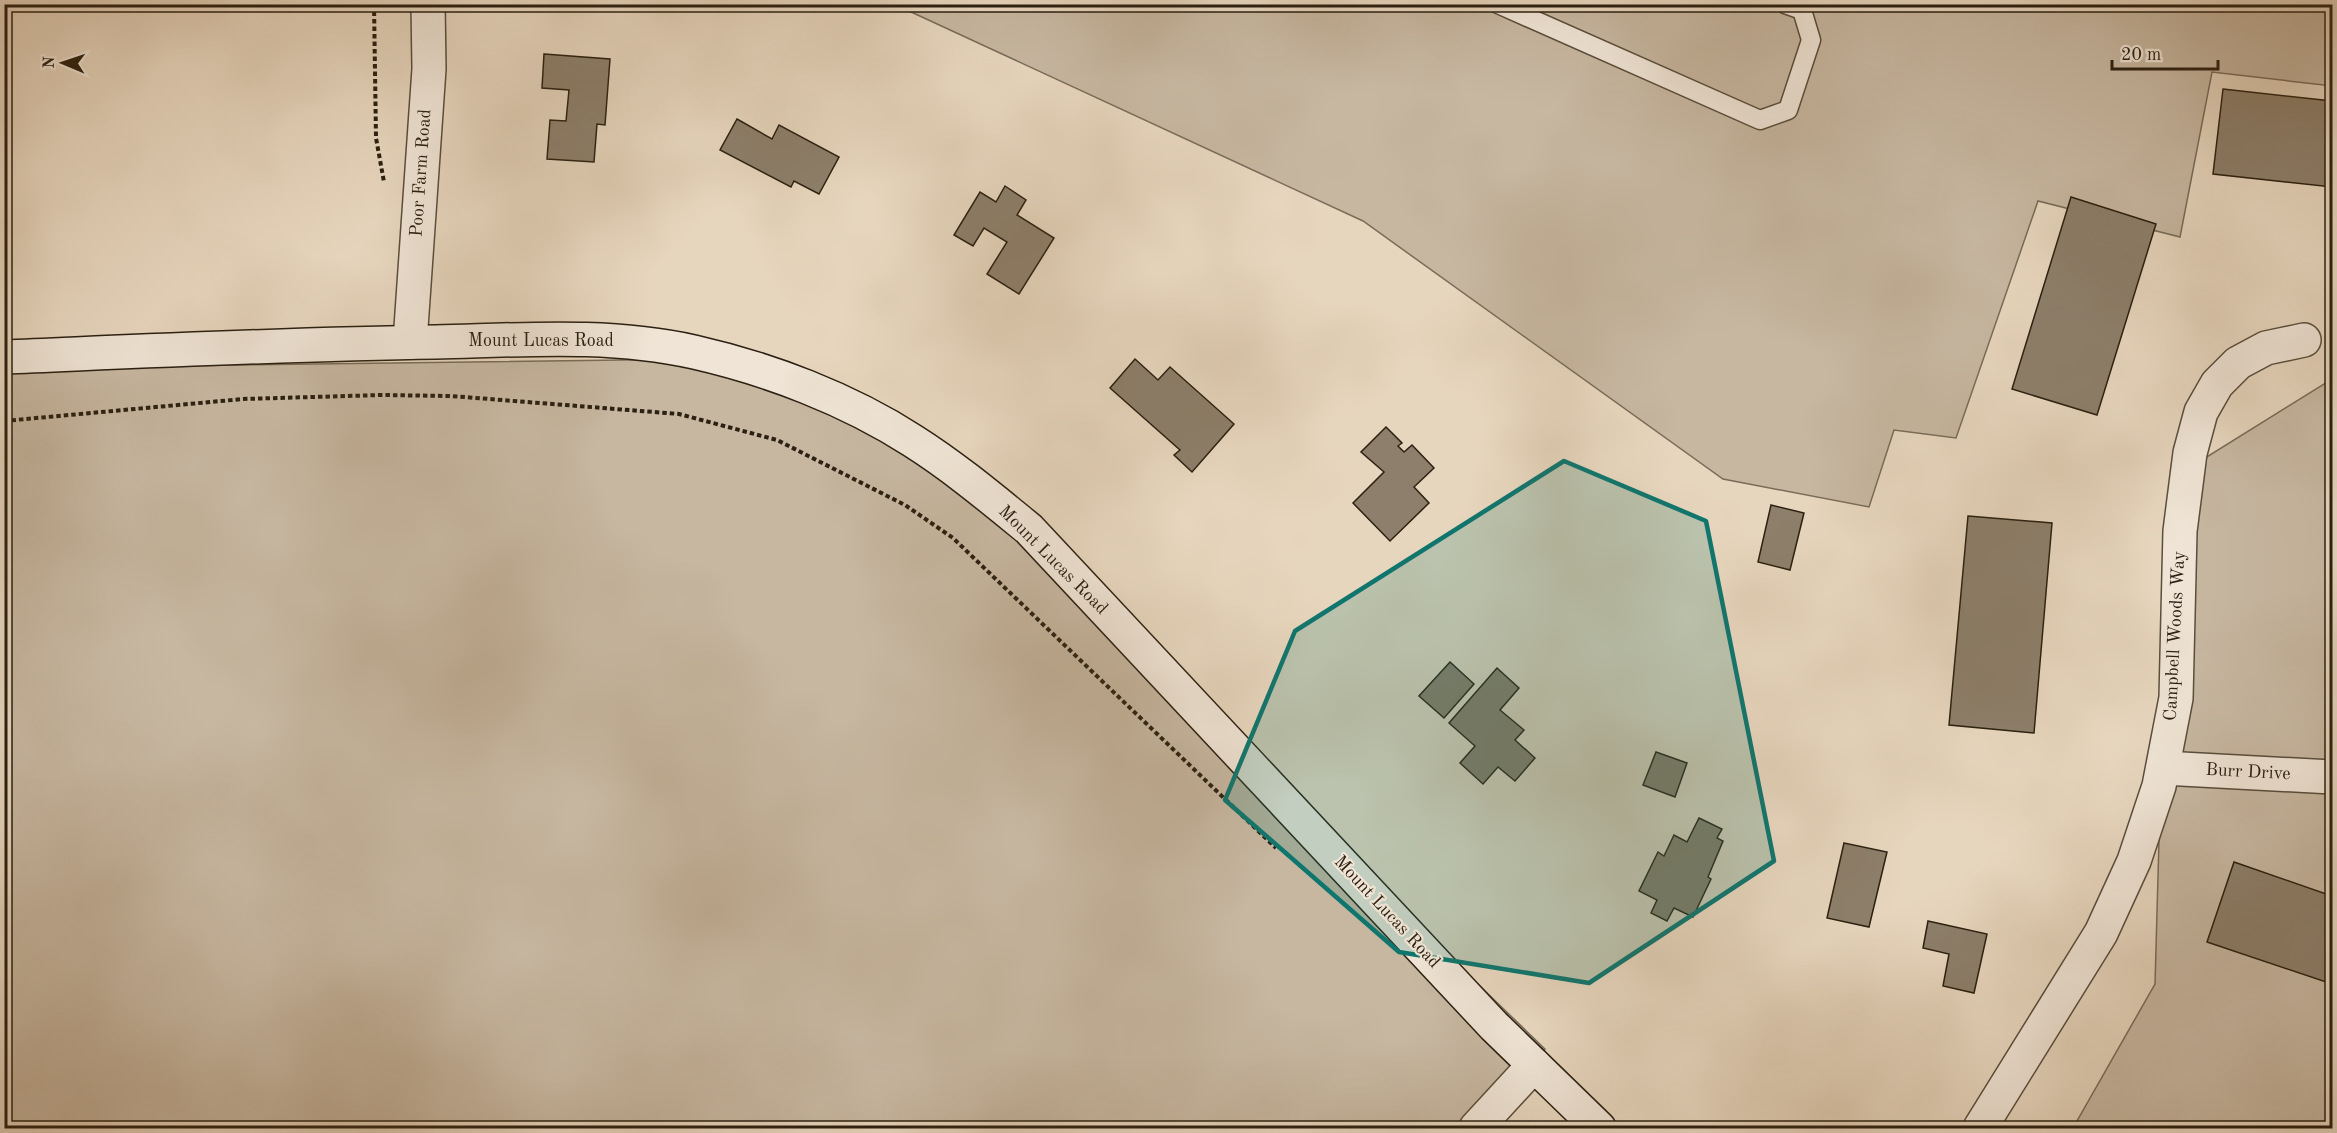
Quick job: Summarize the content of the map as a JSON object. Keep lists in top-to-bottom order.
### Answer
{
  "streets": {
    "street": [
      "Poor Farm Road",
      "Mount Lucas Road",
      "Campbell Woods Way",
      "Burr Drive"
    ]
  },
  "crossings": [
    ["Poor Farm Road", "Mount Lucas Road"],
    ["Campbell Woods Way", "Burr Drive"]
  ],
  "scale_bar": "20 m",
  "north": "left"
}
